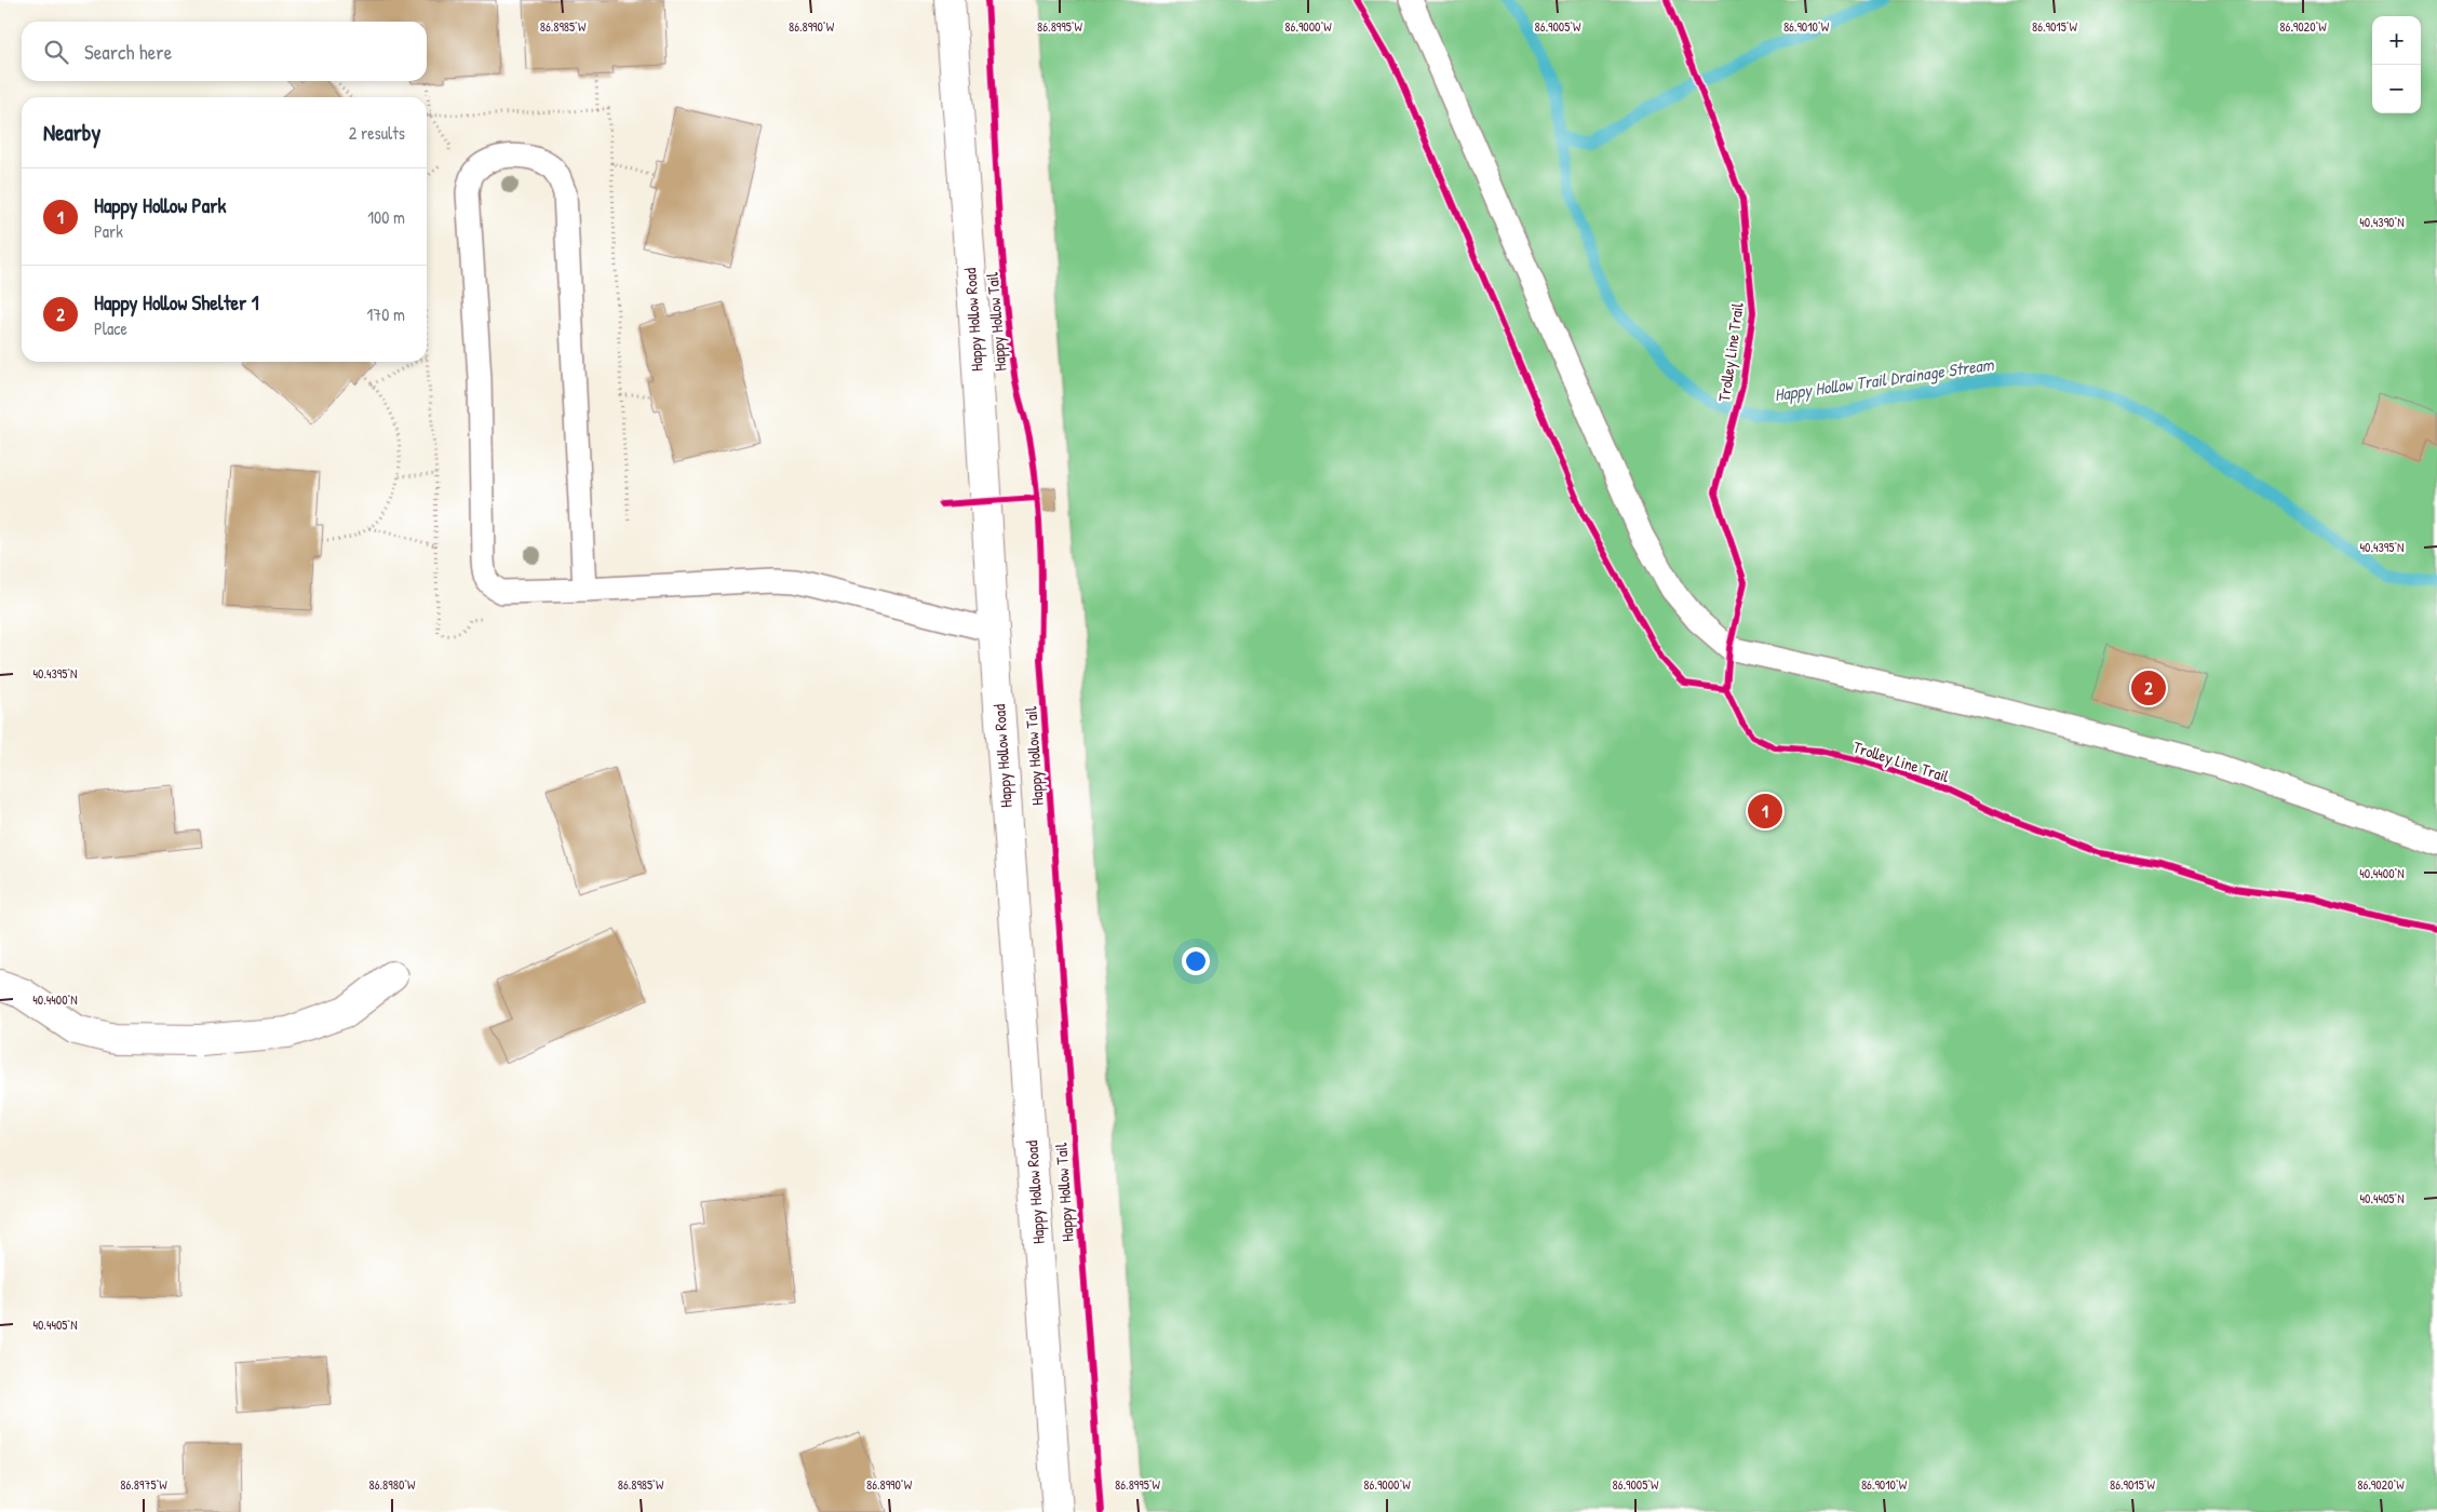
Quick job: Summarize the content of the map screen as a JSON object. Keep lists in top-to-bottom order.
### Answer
{
  "streets": {
    "main road": ["Happy Hollow Road"],
    "cycle path": ["Happy Hollow Tail", "Trolley Line Trail"]
  },
  "water": ["Happy Hollow Trail Drainage Stream"],
  "page": {
    "map_buttons": ["+", "−"],
    "search": "Search here",
    "heading": ["Nearby", "2 results"],
    "list": [
      {
        "mark": "1",
        "name": "Happy Hollow Park",
        "note": "Park",
        "value": "100 m"
      },
      {
        "mark": "2",
        "name": "Happy Hollow Shelter 1",
        "note": "Place",
        "value": "170 m"
      }
    ],
    "pins": ["2", "1"]
  },
  "coordinates": [
    "86.8985°W",
    "86.8990°W",
    "86.8995°W",
    "86.9000°W",
    "86.9005°W",
    "86.9010°W",
    "86.9015°W",
    "86.9020°W",
    "40.4390°N",
    "40.4395°N",
    "40.4400°N",
    "40.4405°N",
    "86.8975°W",
    "86.8980°W"
  ]
}
